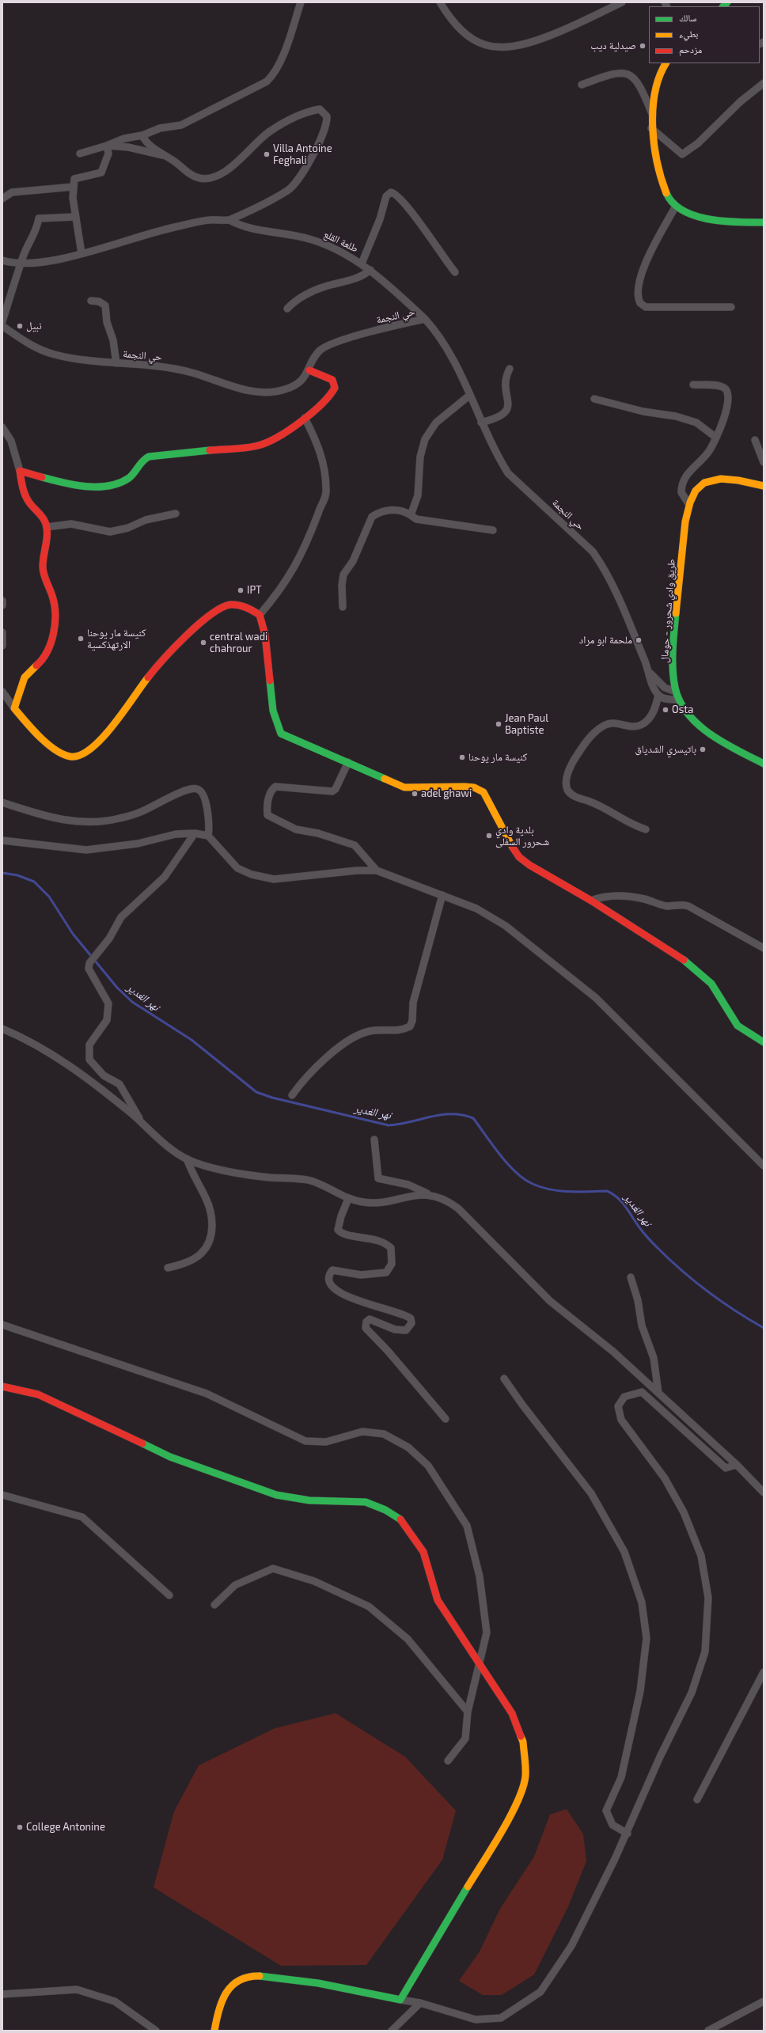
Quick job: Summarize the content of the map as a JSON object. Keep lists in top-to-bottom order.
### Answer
{
  "streets": {
    "street": ["طلعة القلع", "حي النجمة", "طريق وادي شحرور - حومال"]
  },
  "crossings": [
    ["طلعة القلع", "حي النجمة"]
  ],
  "water": ["نهر الغدير"],
  "places": [
    "صيدلية ديب",
    "Villa Antoine Feghali",
    "نبيل",
    "IPT",
    "كنيسة مار يوحنا الارثهذكسية",
    "ملحمة ابو مراد",
    "central wadi chahrour",
    "Osta",
    "Jean Paul Baptiste",
    "باتيسري الشدياق",
    "كنيسة مار يوحنا",
    "adel ghawi",
    "بلدية وادي شحرور السفلى",
    "College Antonine"
  ],
  "legend": ["سالك", "بطيء", "مزدحم"]
}
